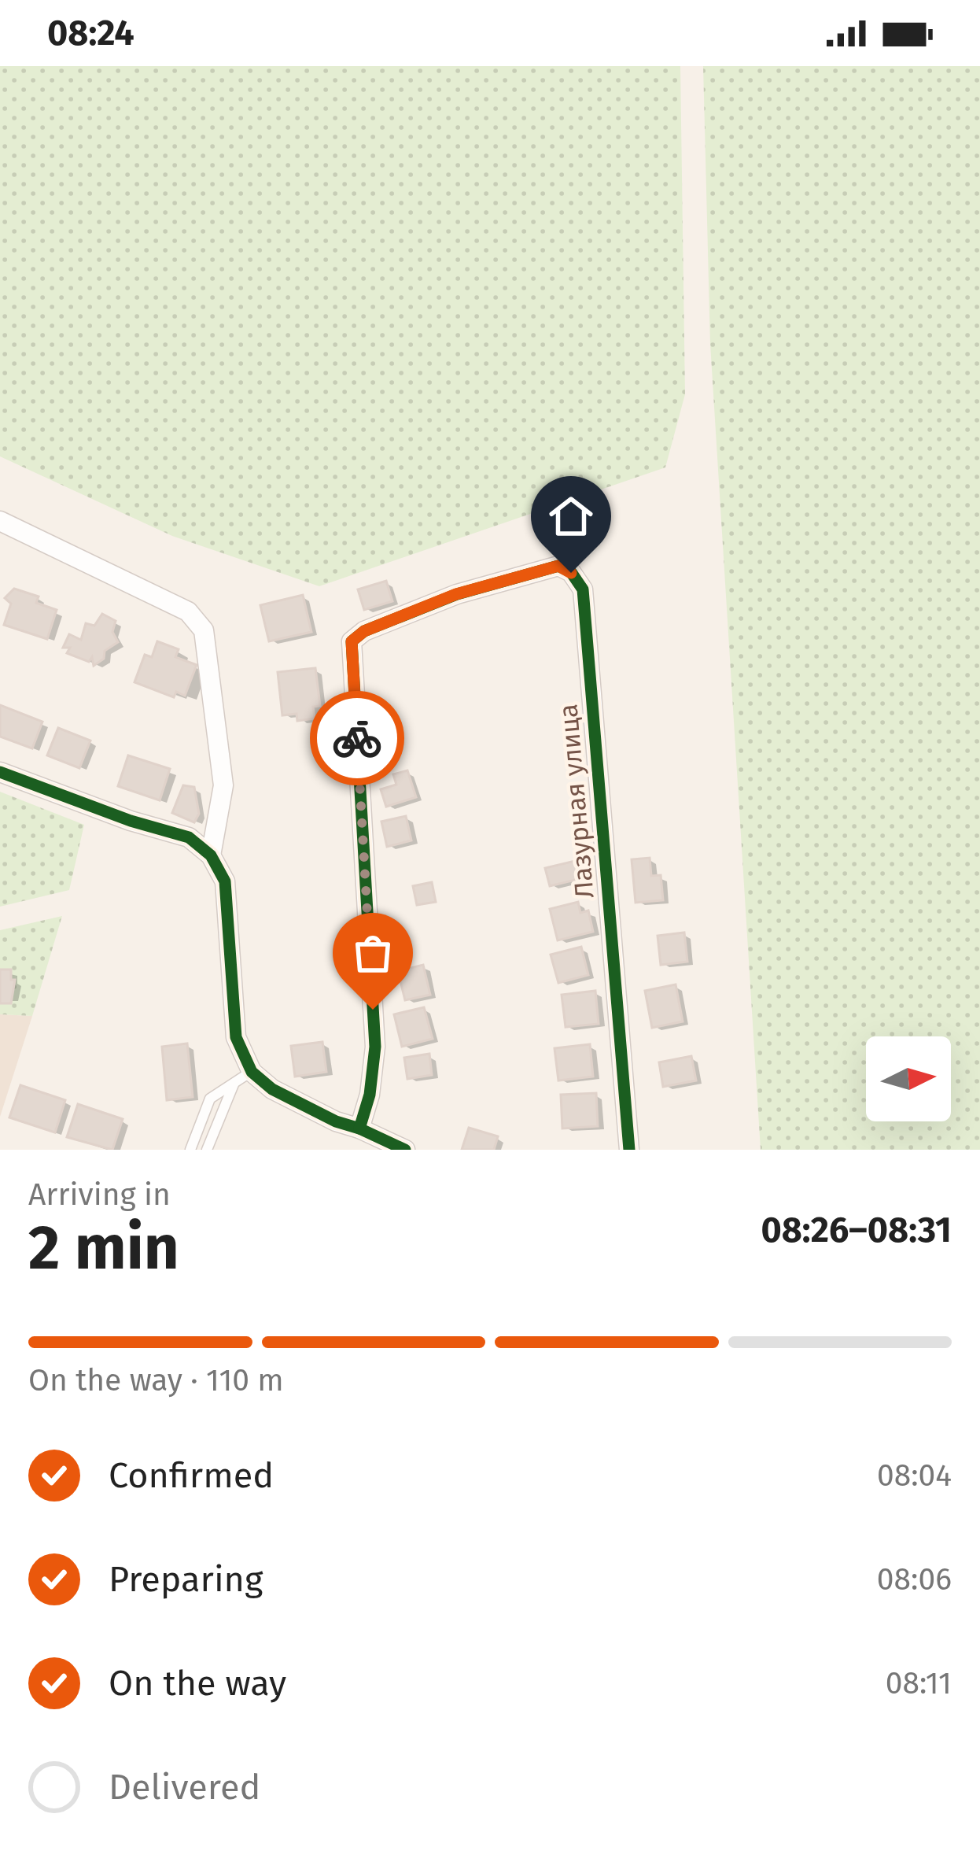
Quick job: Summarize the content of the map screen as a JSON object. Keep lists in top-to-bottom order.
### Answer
{
  "streets": {
    "street": ["Лазурная улица"]
  },
  "north": "right",
  "page": {
    "status": "08:24",
    "heading": ["2 min", "Arriving in", "08:26–08:31"],
    "bar": "On the way · 110 m",
    "list": [
      ["Confirmed", "08:04"],
      ["Preparing", "08:06"],
      ["On the way", "08:11"],
      "Delivered"
    ]
  }
}
